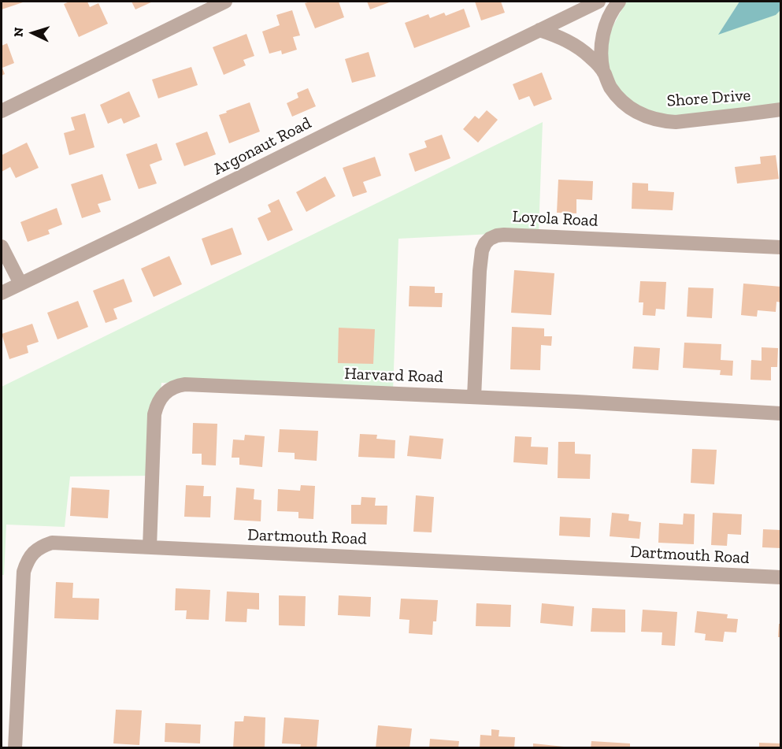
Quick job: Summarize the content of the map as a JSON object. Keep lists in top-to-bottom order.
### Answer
{
  "streets": {
    "street": [
      "Shore Drive",
      "Argonaut Road",
      "Loyola Road",
      "Harvard Road",
      "Dartmouth Road"
    ]
  },
  "crossings": [
    ["Shore Drive", "Argonaut Road"],
    ["Loyola Road", "Harvard Road"],
    ["Harvard Road", "Dartmouth Road"]
  ],
  "north": "left"
}
